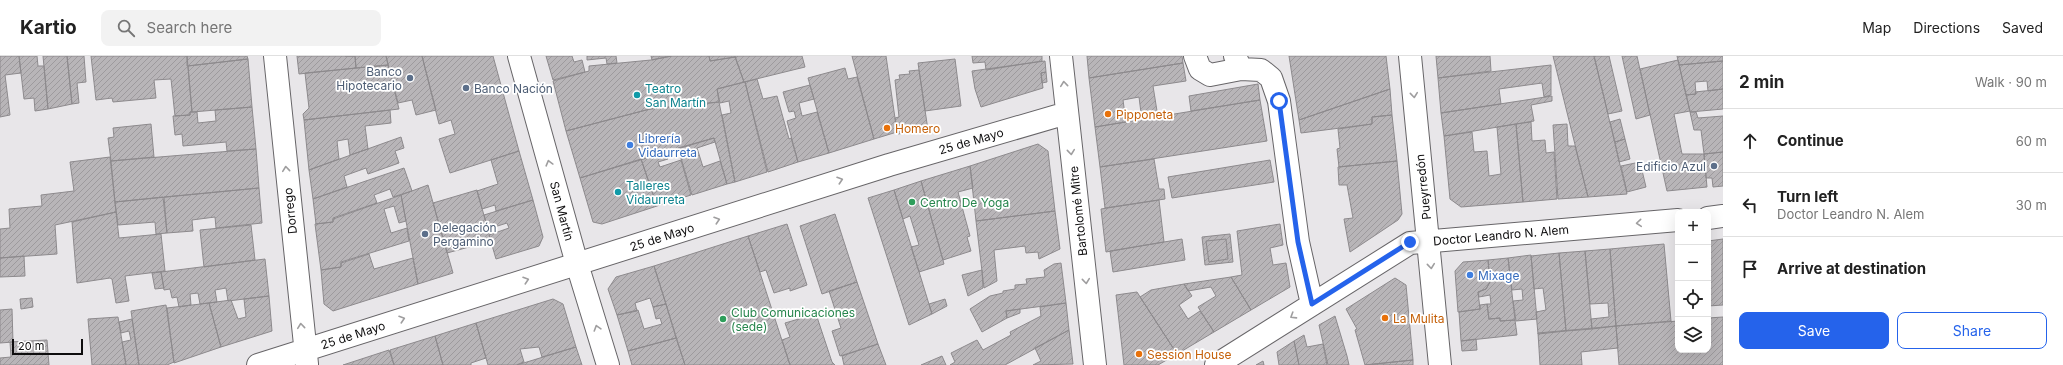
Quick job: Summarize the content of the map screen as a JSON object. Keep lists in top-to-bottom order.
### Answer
{
  "streets": {
    "street": [
      "25 de Mayo",
      "Pueyrredón",
      "Dorrego",
      "San Martín",
      "Bartolomé Mitre",
      "Doctor Leandro N. Alem"
    ]
  },
  "crossings": [
    ["25 de Mayo", "Dorrego"],
    ["25 de Mayo", "San Martín"],
    ["25 de Mayo", "Bartolomé Mitre"],
    ["Pueyrredón", "Doctor Leandro N. Alem"]
  ],
  "one_way": [
    "25 de Mayo",
    "Dorrego",
    "San Martín",
    "Doctor Leandro N. Alem"
  ],
  "places": [
    "Banco Hipotecario",
    "Banco Nación",
    "Teatro San Martín",
    "Pipponeta",
    "Homero",
    "Librería Vidaurreta",
    "Edificio Azul",
    "Talleres Vidaurreta",
    "Centro De Yoga",
    "Delegación Pergamino",
    "Mixage",
    "La Mulita",
    "Club Comunicaciones (sede)",
    "Session House"
  ],
  "scale_bar": "20 m",
  "page": {
    "header": "Kartio",
    "search": "Search here",
    "nav": ["Map", "Directions", "Saved"],
    "heading": ["2 min", "Walk · 90 m"],
    "list": [
      ["Continue", "60 m"],
      ["Turn left", "Doctor Leandro N. Alem", "30 m"],
      "Arrive at destination"
    ],
    "map_buttons": ["+", "−"],
    "buttons": ["Save", "Share"],
    "scale": "20 m"
  }
}
